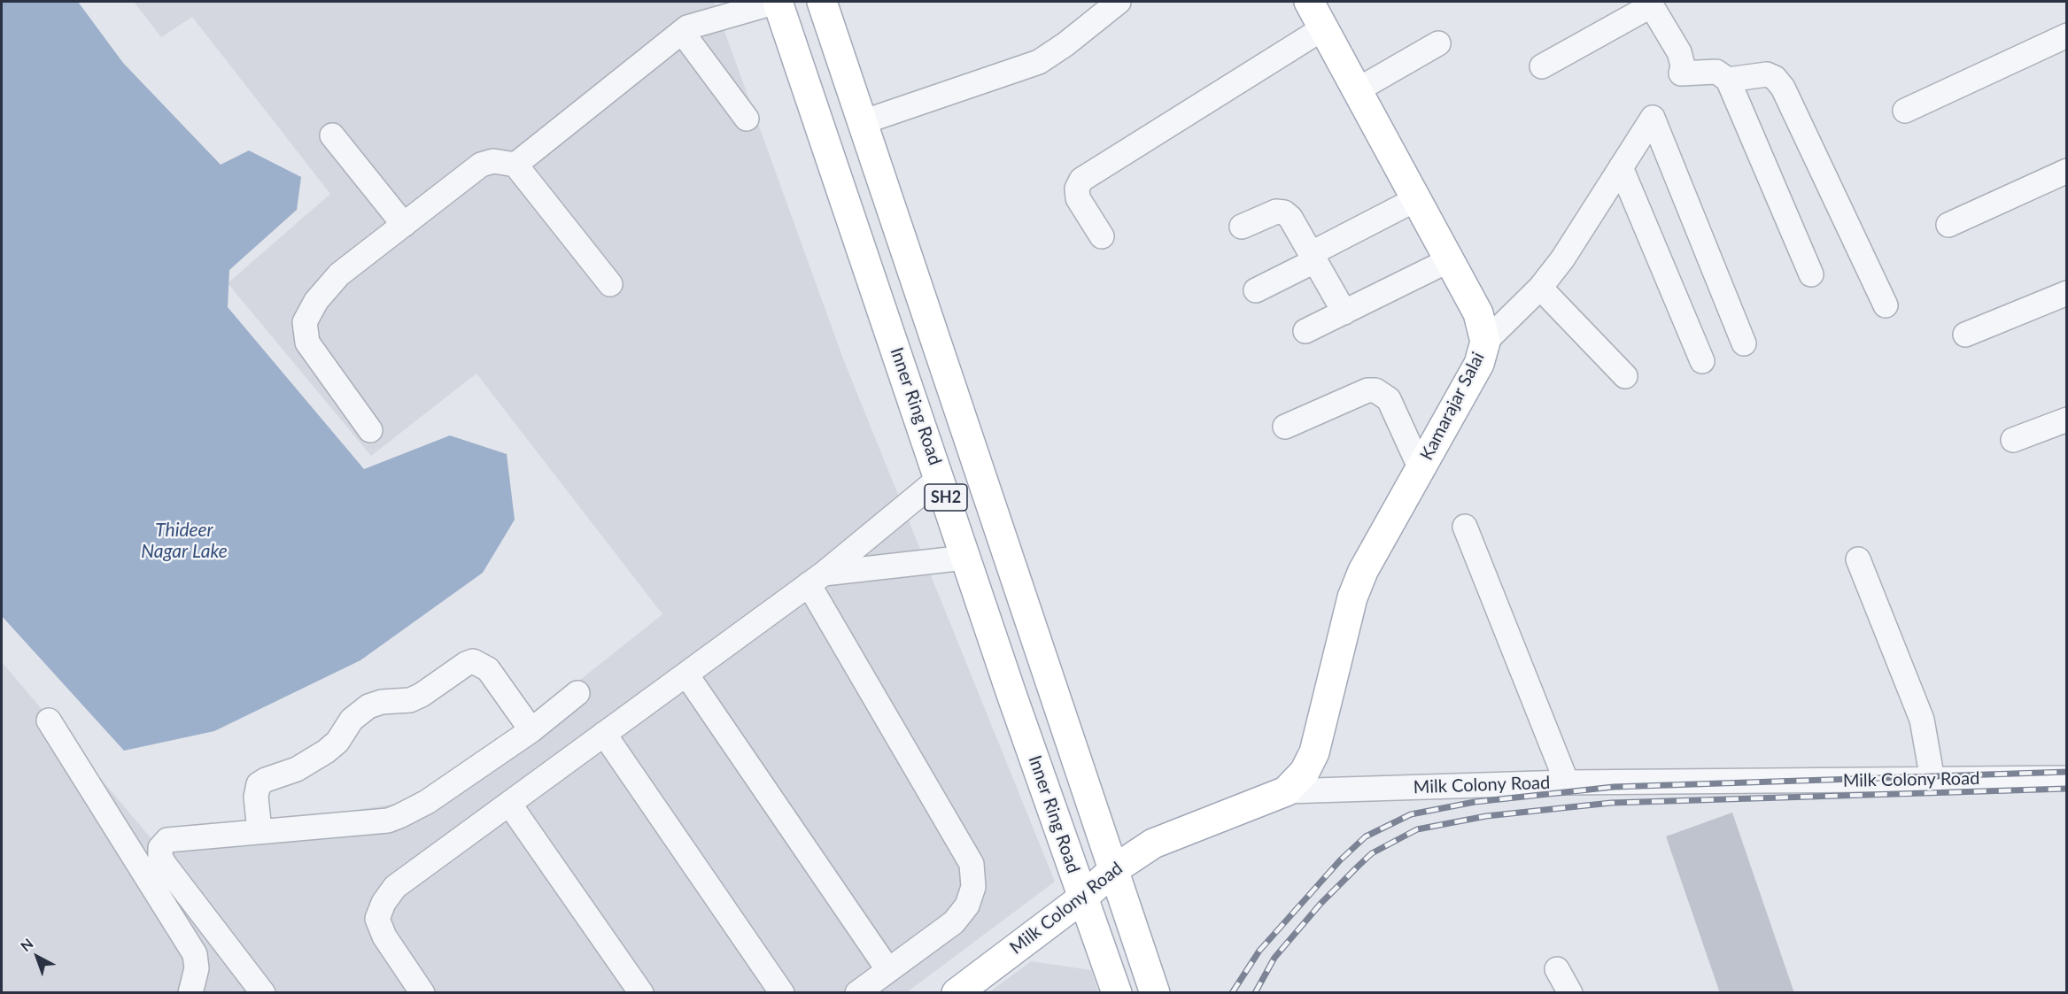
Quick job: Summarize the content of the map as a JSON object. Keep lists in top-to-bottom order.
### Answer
{
  "streets": {
    "main road": [
      "Inner Ring Road",
      "Kamarajar Salai",
      "SH2",
      "Milk Colony Road"
    ]
  },
  "crossings": [
    ["Inner Ring Road", "Milk Colony Road"],
    ["Kamarajar Salai", "Milk Colony Road"],
    ["SH2", "Milk Colony Road"]
  ],
  "water": ["Thideer Nagar Lake"],
  "north": "top left"
}
